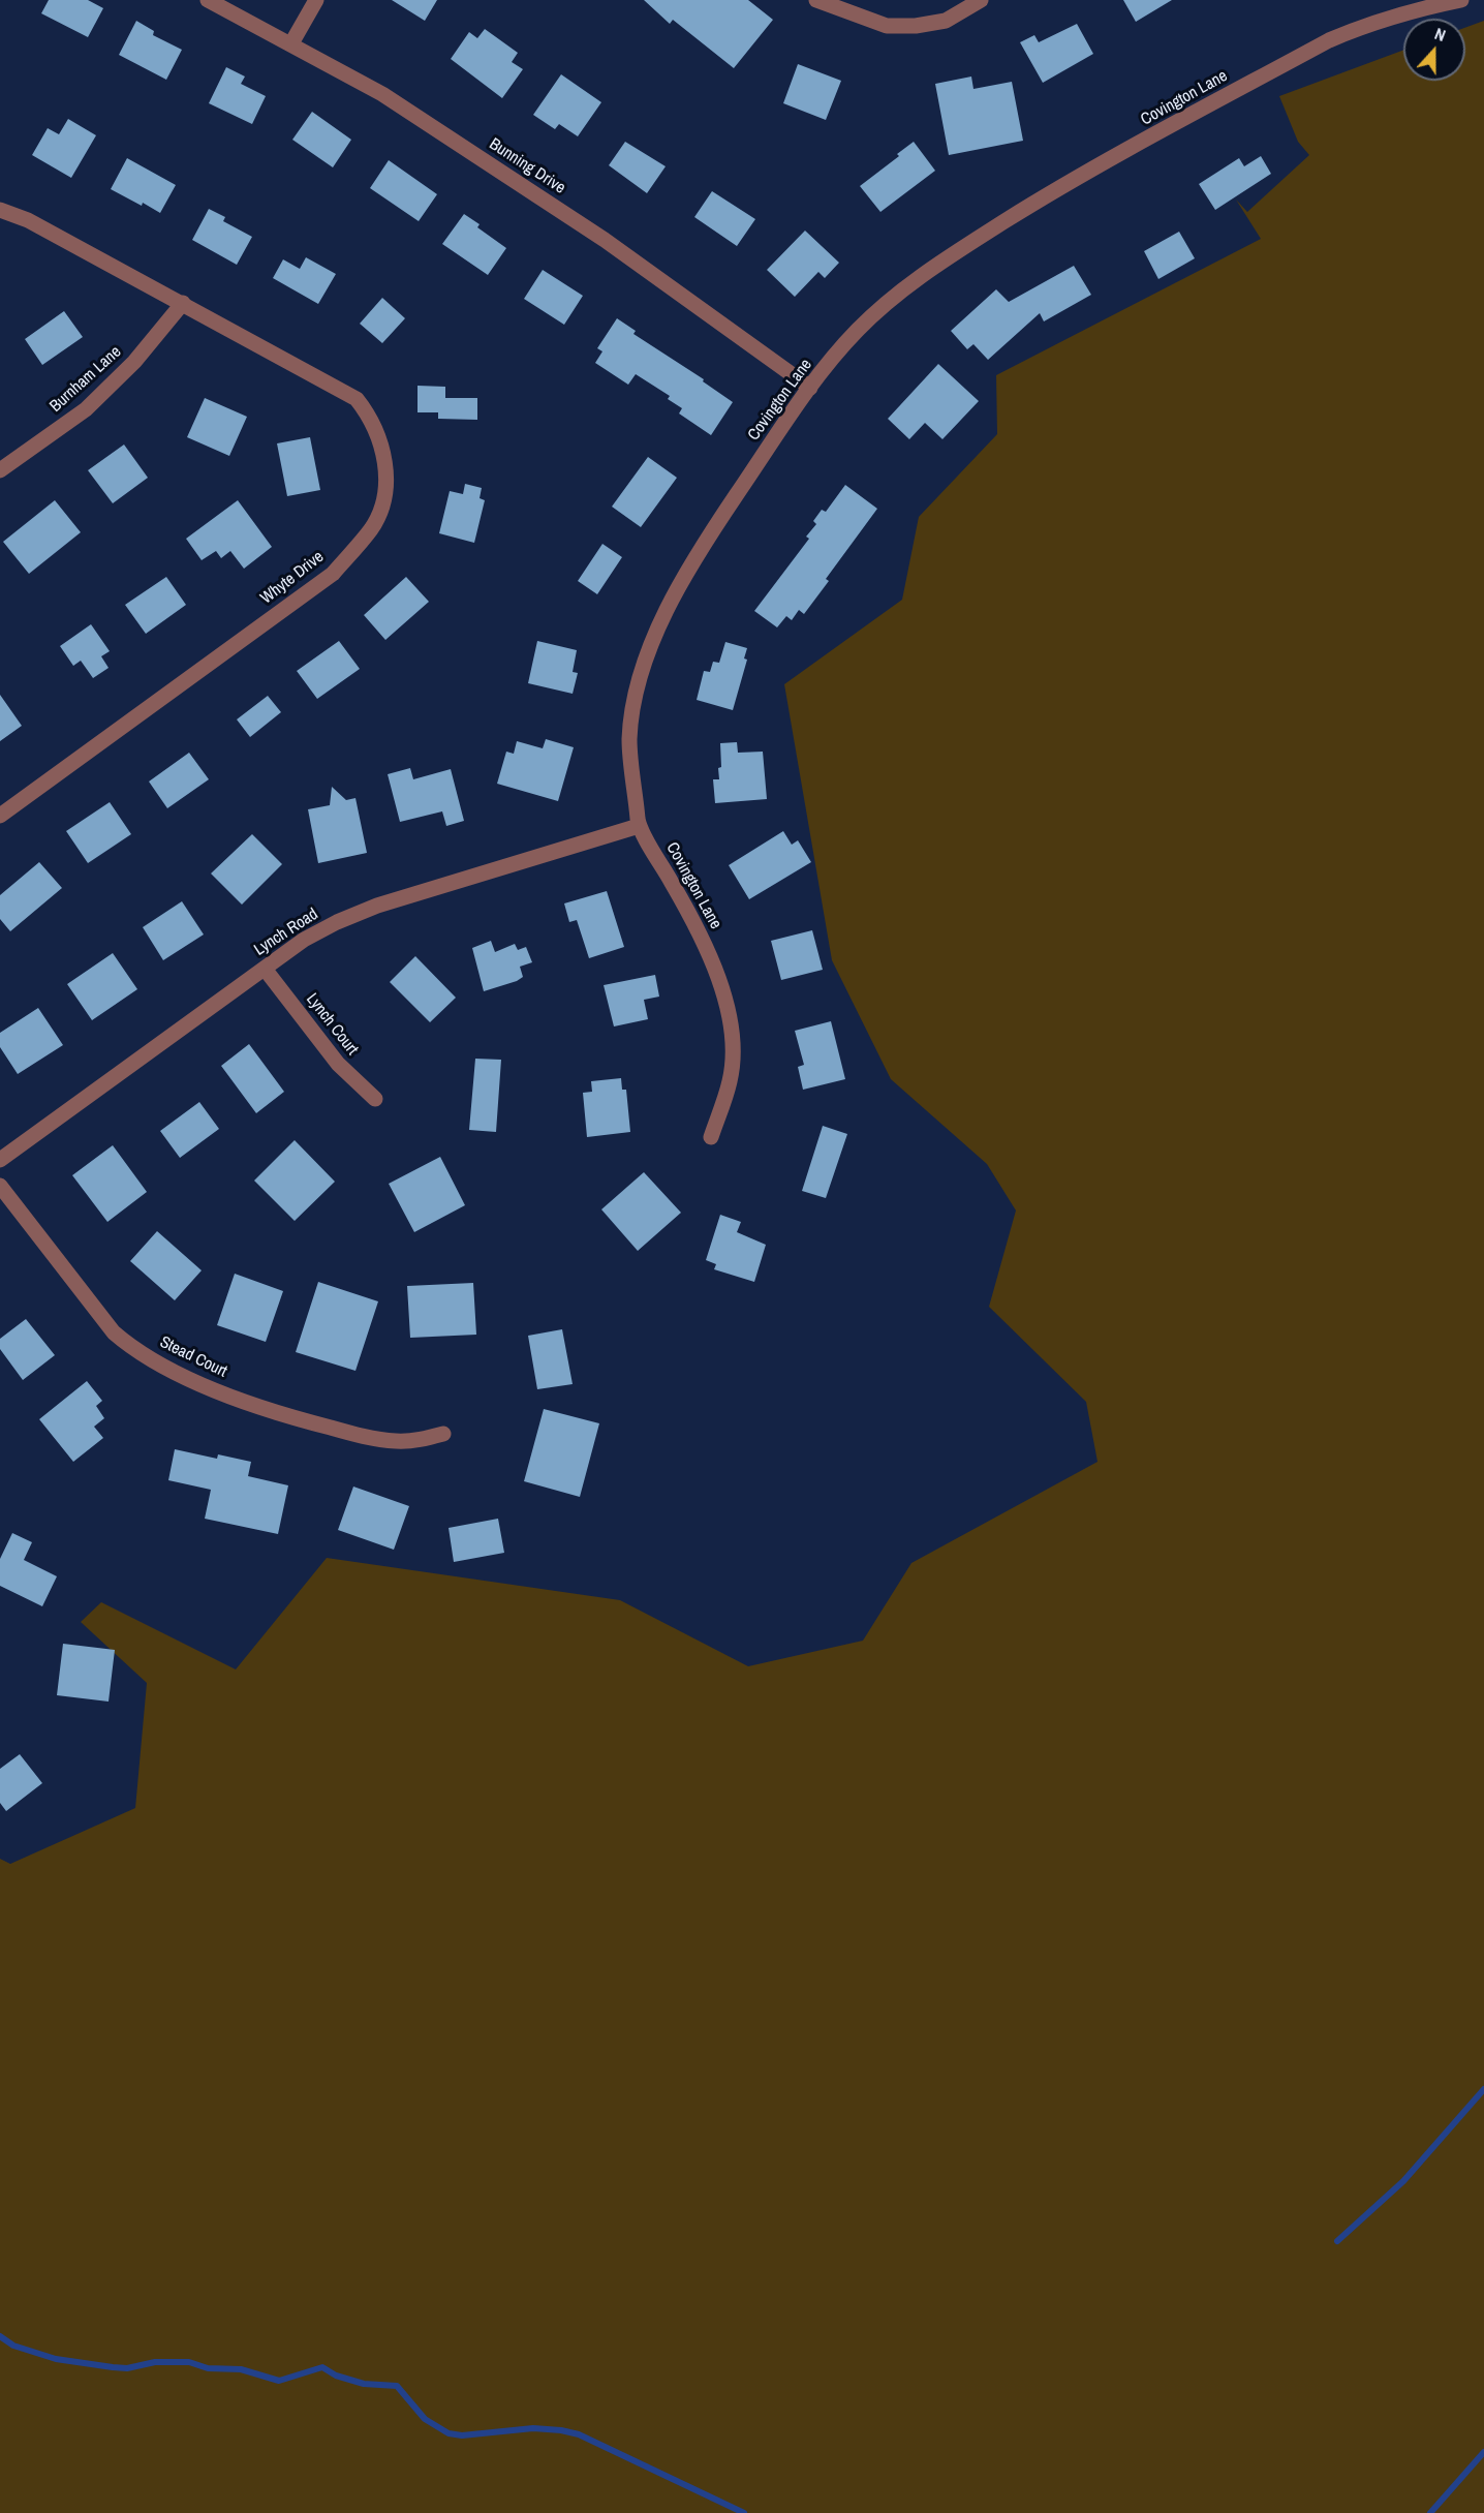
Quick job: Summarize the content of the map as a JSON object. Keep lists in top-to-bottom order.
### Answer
{
  "streets": {
    "street": [
      "Covington Lane",
      "Bunning Drive",
      "Burnham Lane",
      "Whyte Drive",
      "Lynch Road",
      "Lynch Court",
      "Stead Court"
    ]
  },
  "crossings": [
    ["Covington Lane", "Bunning Drive"],
    ["Covington Lane", "Lynch Road"],
    ["Burnham Lane", "Whyte Drive"],
    ["Lynch Road", "Lynch Court"]
  ],
  "north": "top"
}
